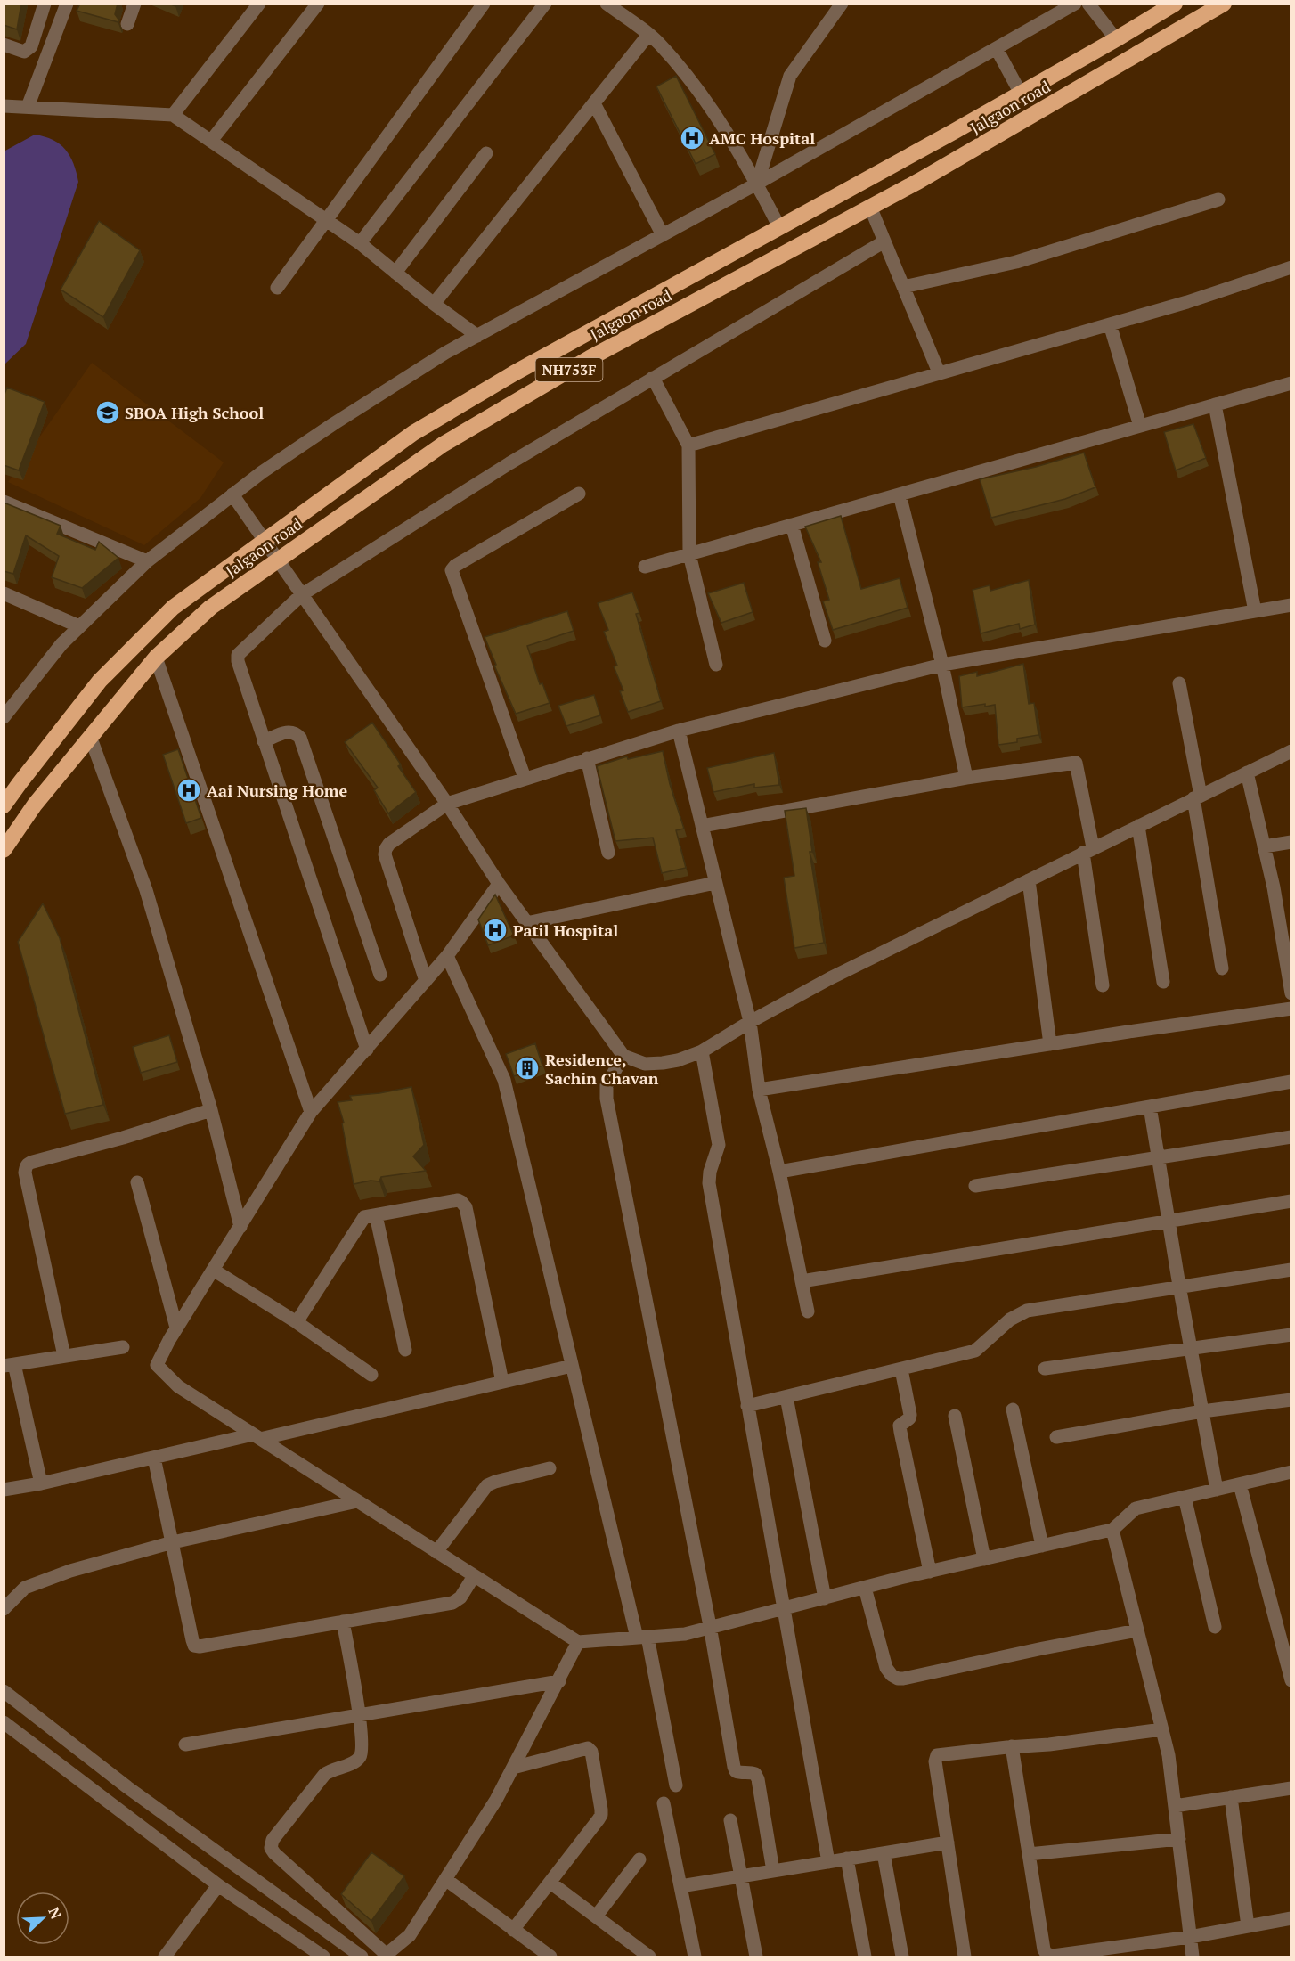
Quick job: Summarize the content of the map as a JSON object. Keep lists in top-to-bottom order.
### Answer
{
  "streets": {
    "highway": ["Jalgaon road", "NH753F"]
  },
  "places": {
    "hospital": ["AMC Hospital", "Aai Nursing Home", "Patil Hospital"],
    "school or university": ["SBOA High School"],
    "building": ["Residence, Sachin Chavan"]
  },
  "north": "top right"
}
